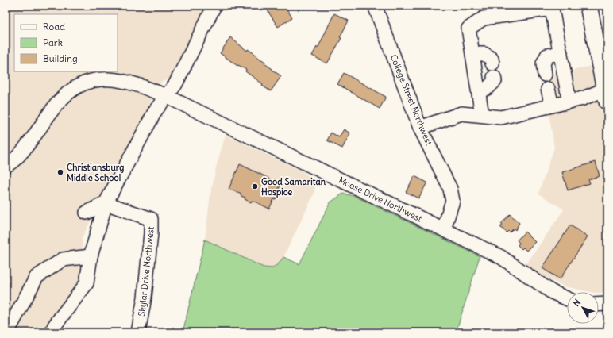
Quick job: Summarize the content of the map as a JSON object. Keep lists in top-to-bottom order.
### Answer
{
  "streets": {
    "street": ["College Street Northwest", "Moose Drive Northwest", "Skylar Drive Northwest"]
  },
  "crossings": [
    ["College Street Northwest", "Moose Drive Northwest"]
  ],
  "places": ["Christiansburg Middle School", "Good Samaritan Hospice"],
  "legend": ["Road", "Park", "Building"],
  "north": "top left"
}
